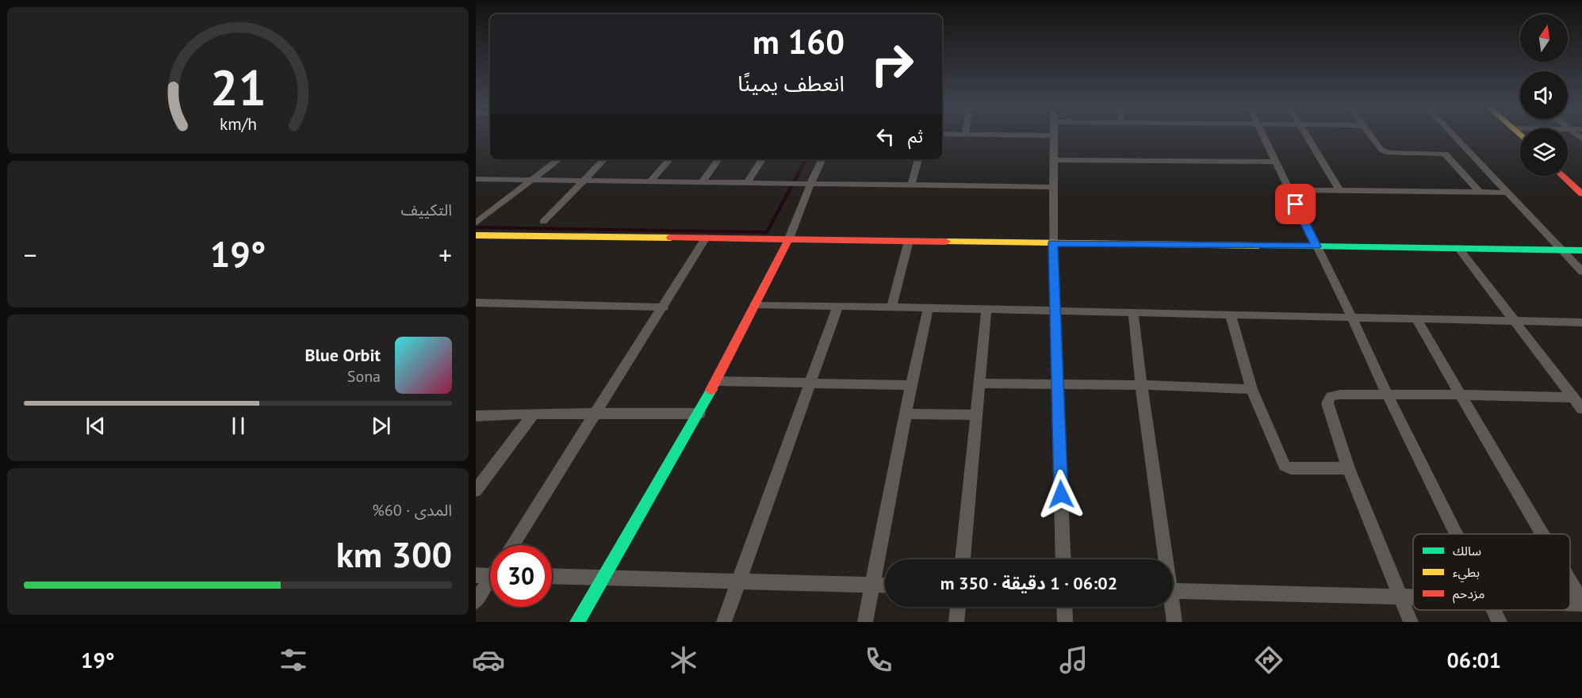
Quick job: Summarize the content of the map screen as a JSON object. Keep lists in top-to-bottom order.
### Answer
{
  "legend": ["سالك", "بطيء", "مزدحم"],
  "north": "top",
  "page": {
    "turn": ["160 m", "انعطف يمينًا"],
    "then": "ثم",
    "tile": [
      "التكييف",
      ["المدى · 60%", "300 km"]
    ],
    "heat": ["−", "19°", "+"],
    "song": ["Blue Orbit", "Sona"],
    "limit": "30",
    "trip": "06:02 · 1 دقيقة · 350 m",
    "tabs": ["06:01", "19°"],
    "gauge": ["21", "km/h"]
  }
}
